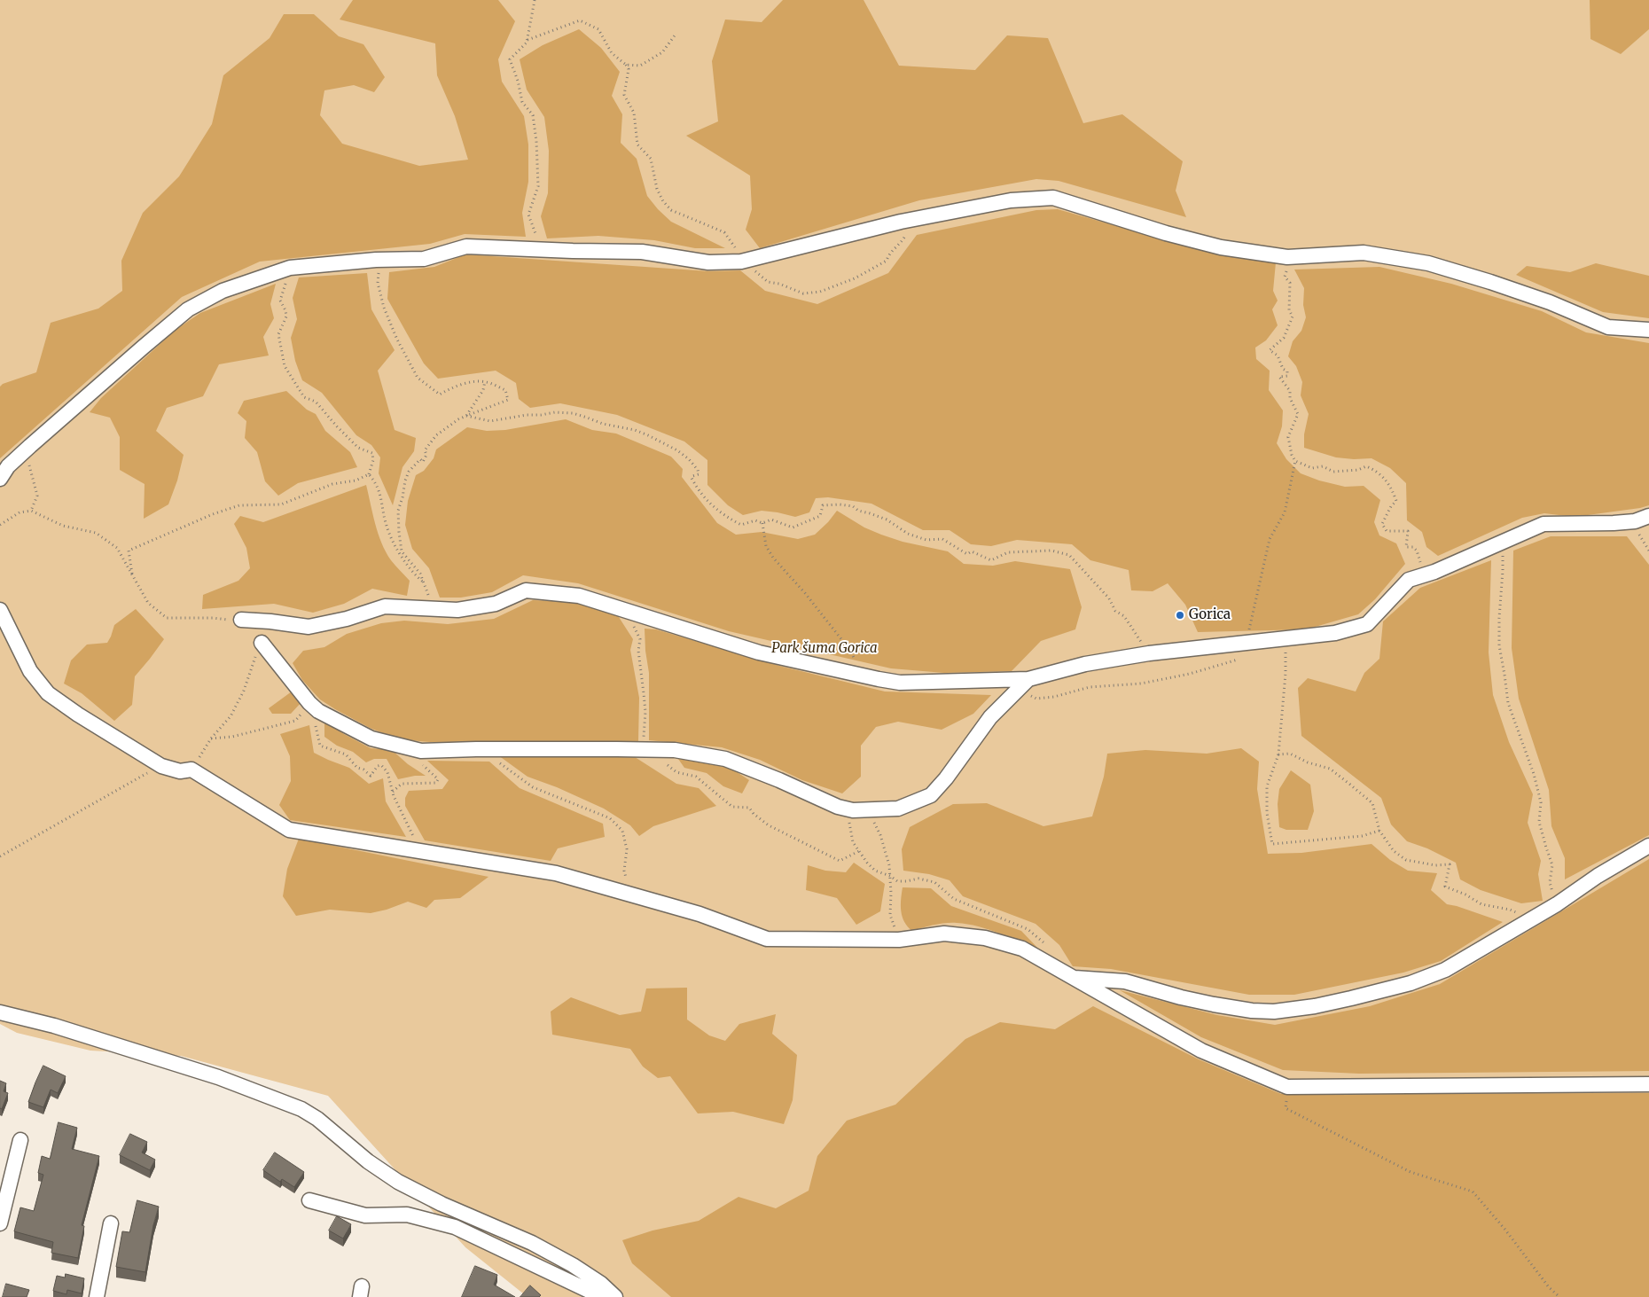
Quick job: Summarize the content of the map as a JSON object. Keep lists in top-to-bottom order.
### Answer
{
  "parks": ["Park šuma Gorica"],
  "places": ["Gorica"]
}
